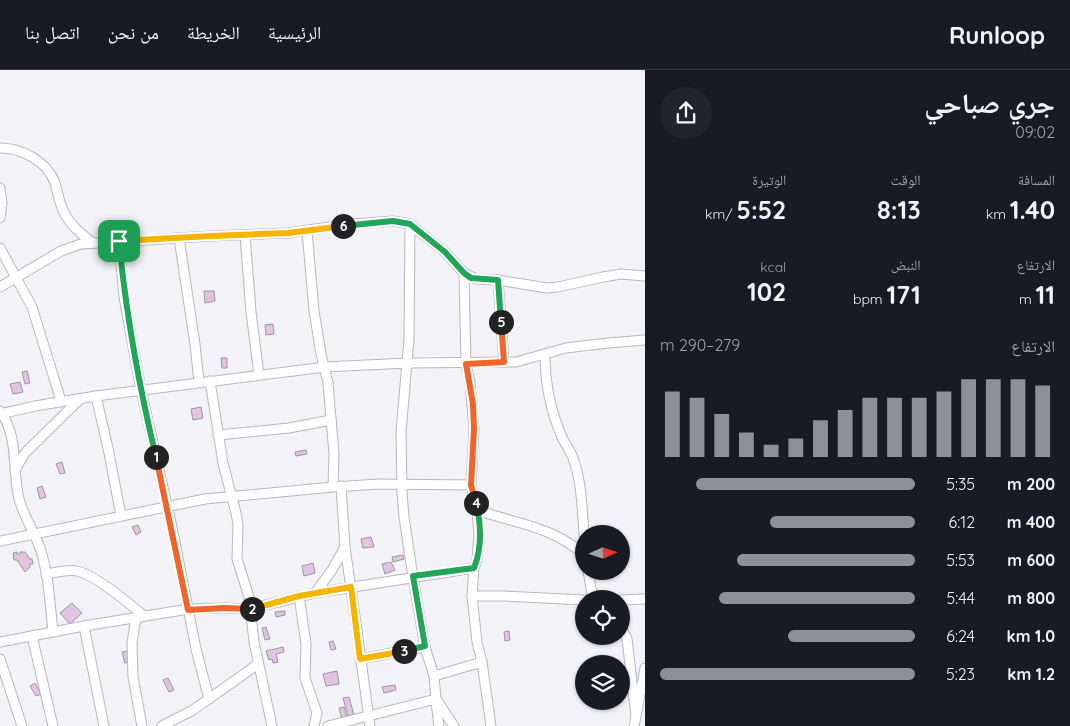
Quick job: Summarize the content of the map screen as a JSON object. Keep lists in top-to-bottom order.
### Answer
{
  "north": "right",
  "page": {
    "header": "Runloop",
    "nav": [
      "الرئيسية",
      "الخريطة",
      "من نحن",
      "اتصل بنا"
    ],
    "heading": ["جري صباحي", "09:02"],
    "stats": [
      ["المسافة", "1.40 km"],
      ["الوقت", "8:13"],
      ["الوتيرة", "5:52 /km"],
      ["الارتفاع", "11 m"],
      ["النبض", "171 bpm"],
      ["kcal", "102"]
    ],
    "pins": [
      "6",
      "5",
      "1",
      "4",
      "2",
      "3"
    ],
    "chart": ["الارتفاع", "279–290 m"],
    "list": [
      {
        "name": "200 m",
        "note": "5:35"
      },
      {
        "name": "400 m",
        "note": "6:12"
      },
      {
        "name": "600 m",
        "note": "5:53"
      },
      {
        "name": "800 m",
        "note": "5:44"
      },
      {
        "name": "1.0 km",
        "note": "6:24"
      },
      {
        "name": "1.2 km",
        "note": "5:23"
      }
    ]
  }
}
